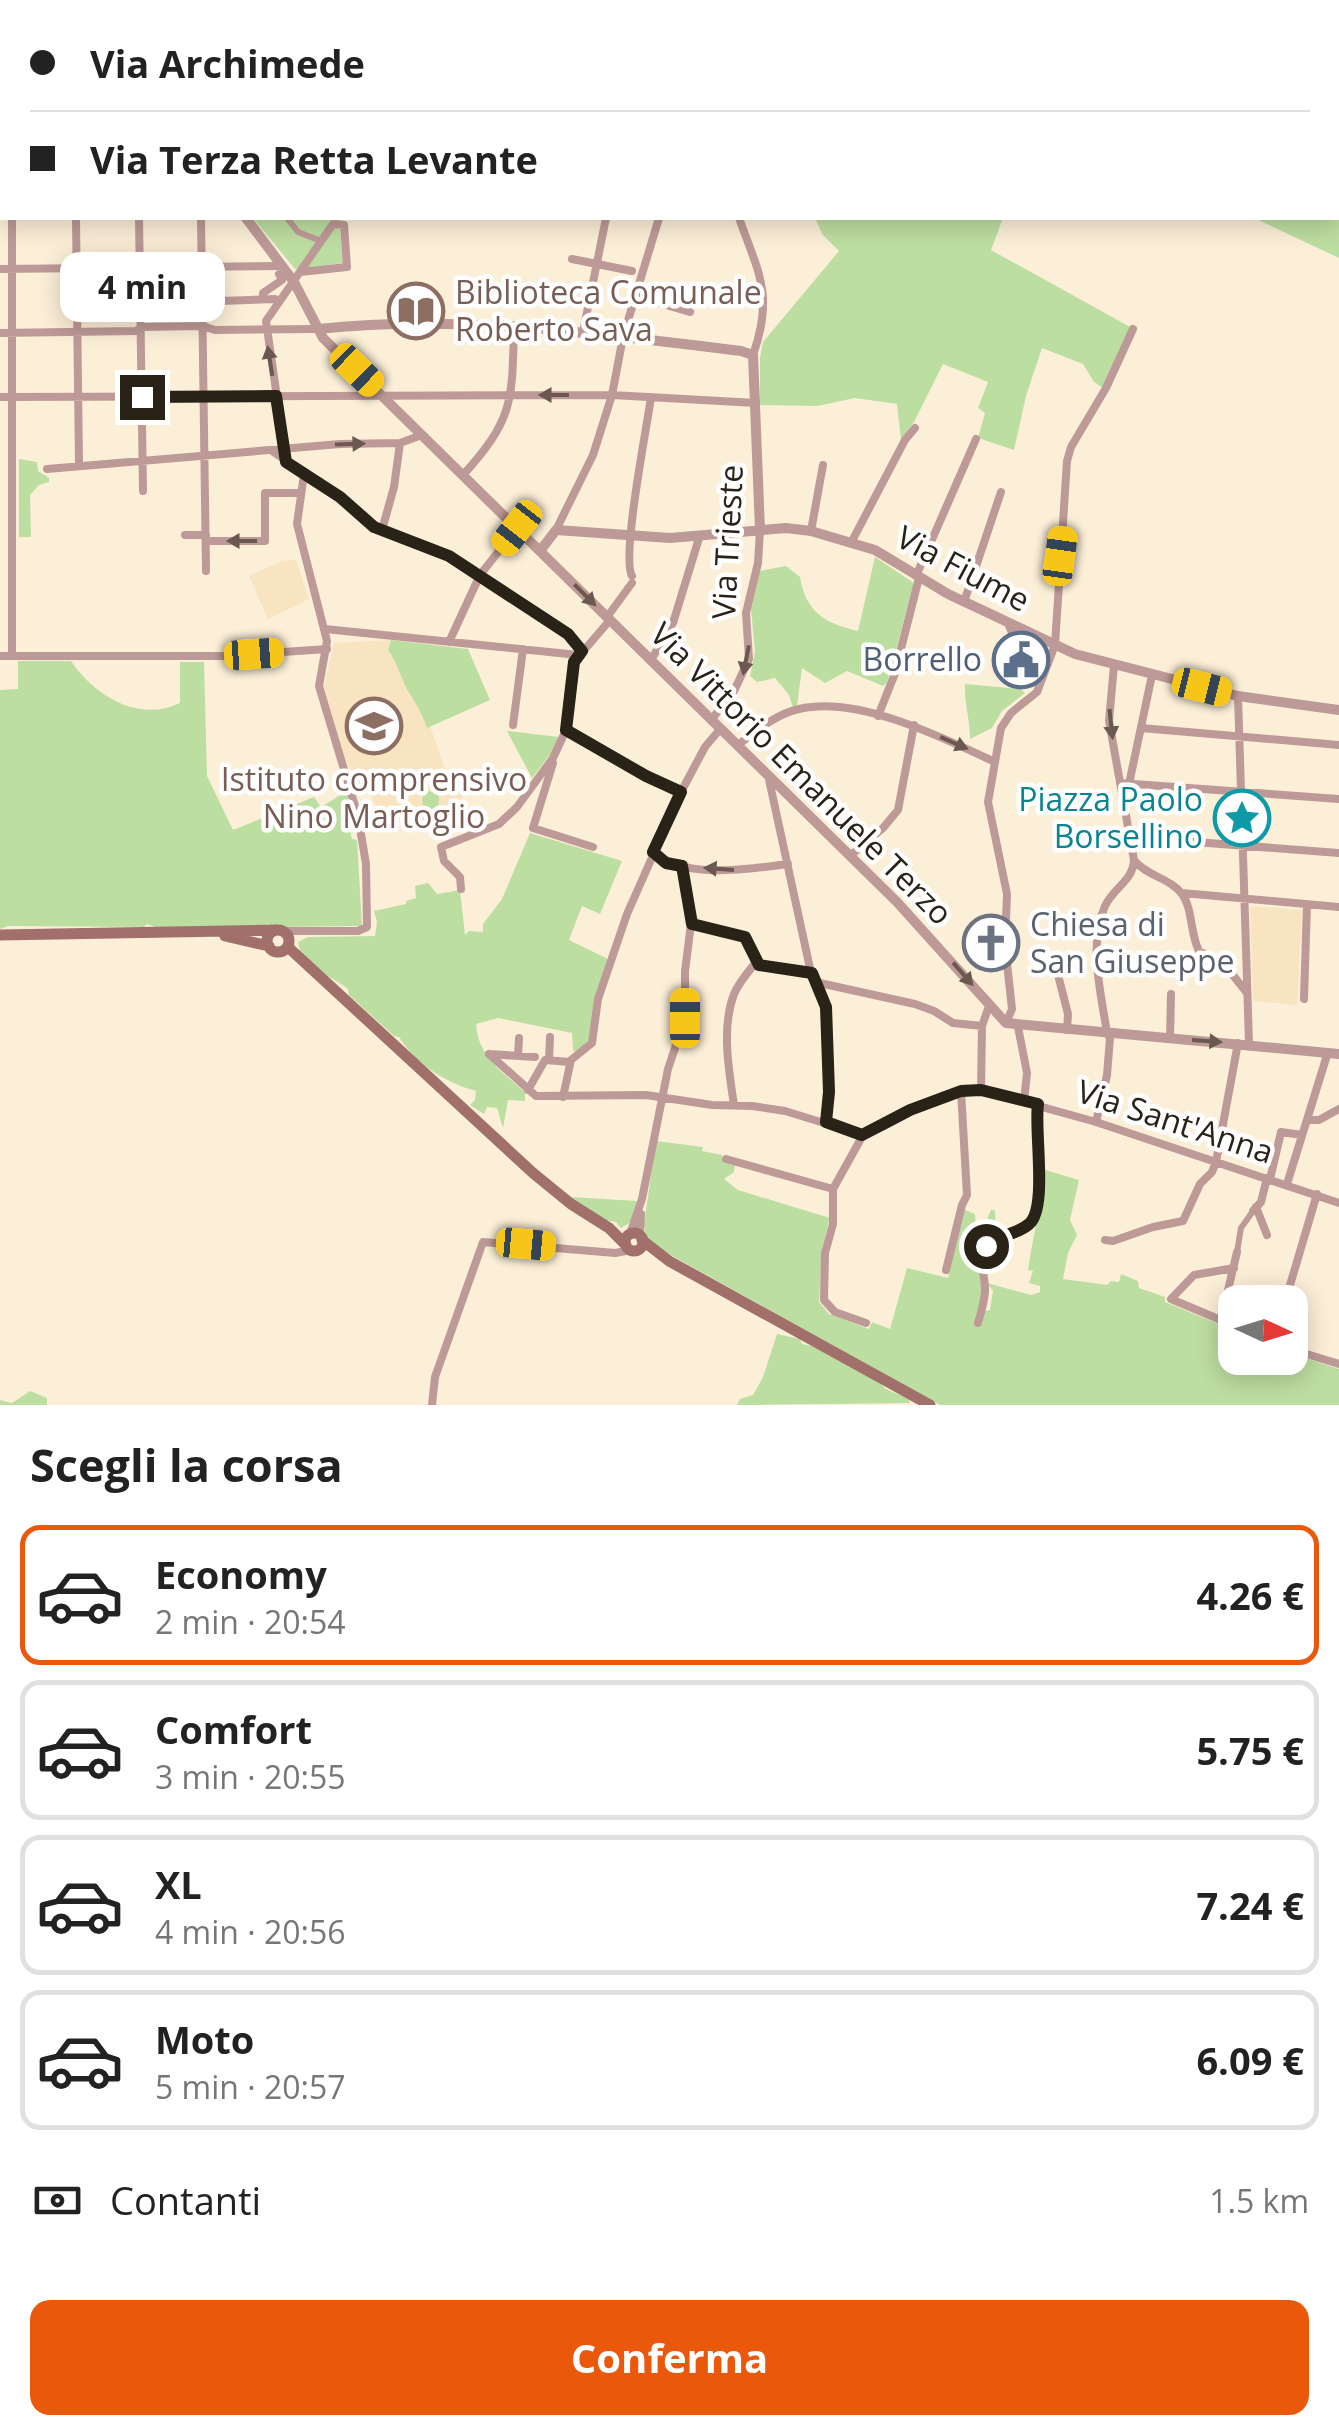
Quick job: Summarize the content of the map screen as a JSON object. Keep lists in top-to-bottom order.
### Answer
{
  "streets": {
    "street": [
      "Via Trieste",
      "Via Fiume",
      "Via Vittorio Emanuele Terzo",
      "Via Sant'Anna"
    ]
  },
  "crossings": [
    ["Via Trieste", "Via Fiume"],
    ["Via Trieste", "Via Vittorio Emanuele Terzo"]
  ],
  "places": {
    "library": ["Biblioteca Comunale Roberto Sava"],
    "public building": ["Borrello"],
    "school or university": ["Istituto comprensivo Nino Martoglio"],
    "place": ["Piazza Paolo Borsellino"],
    "church": ["Chiesa di San Giuseppe"]
  },
  "north": "right",
  "page": {
    "banner": ["Via Archimede", "Via Terza Retta Levante"],
    "bubble": "4 min",
    "heading": "Scegli la corsa",
    "list": [
      {
        "name": "Economy",
        "note": "2 min · 20:54",
        "value": "4.26 €"
      },
      {
        "name": "Comfort",
        "note": "3 min · 20:55",
        "value": "5.75 €"
      },
      {
        "name": "XL",
        "note": "4 min · 20:56",
        "value": "7.24 €"
      },
      {
        "name": "Moto",
        "note": "5 min · 20:57",
        "value": "6.09 €"
      }
    ],
    "pay": ["Contanti", "1.5 km"],
    "buttons": "Conferma"
  }
}
